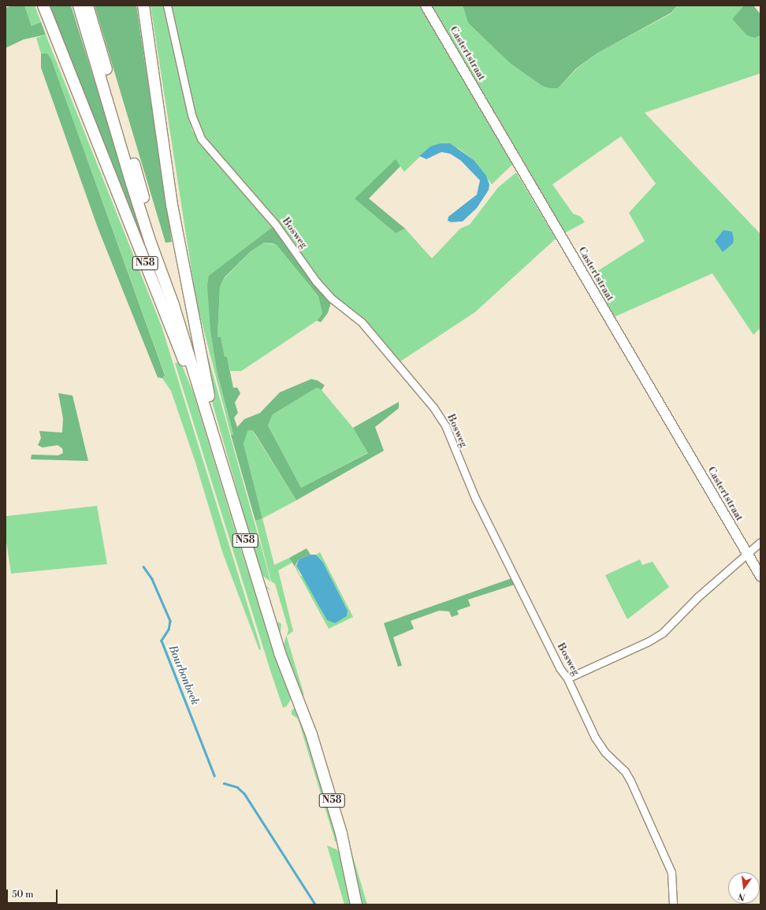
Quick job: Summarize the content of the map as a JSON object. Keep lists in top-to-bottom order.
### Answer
{
  "streets": {
    "main road": ["Castertstraat", "N58"],
    "street": ["Bosweg"]
  },
  "water": ["Bourbonbeek"],
  "scale_bar": "50 m",
  "north": "bottom"
}
